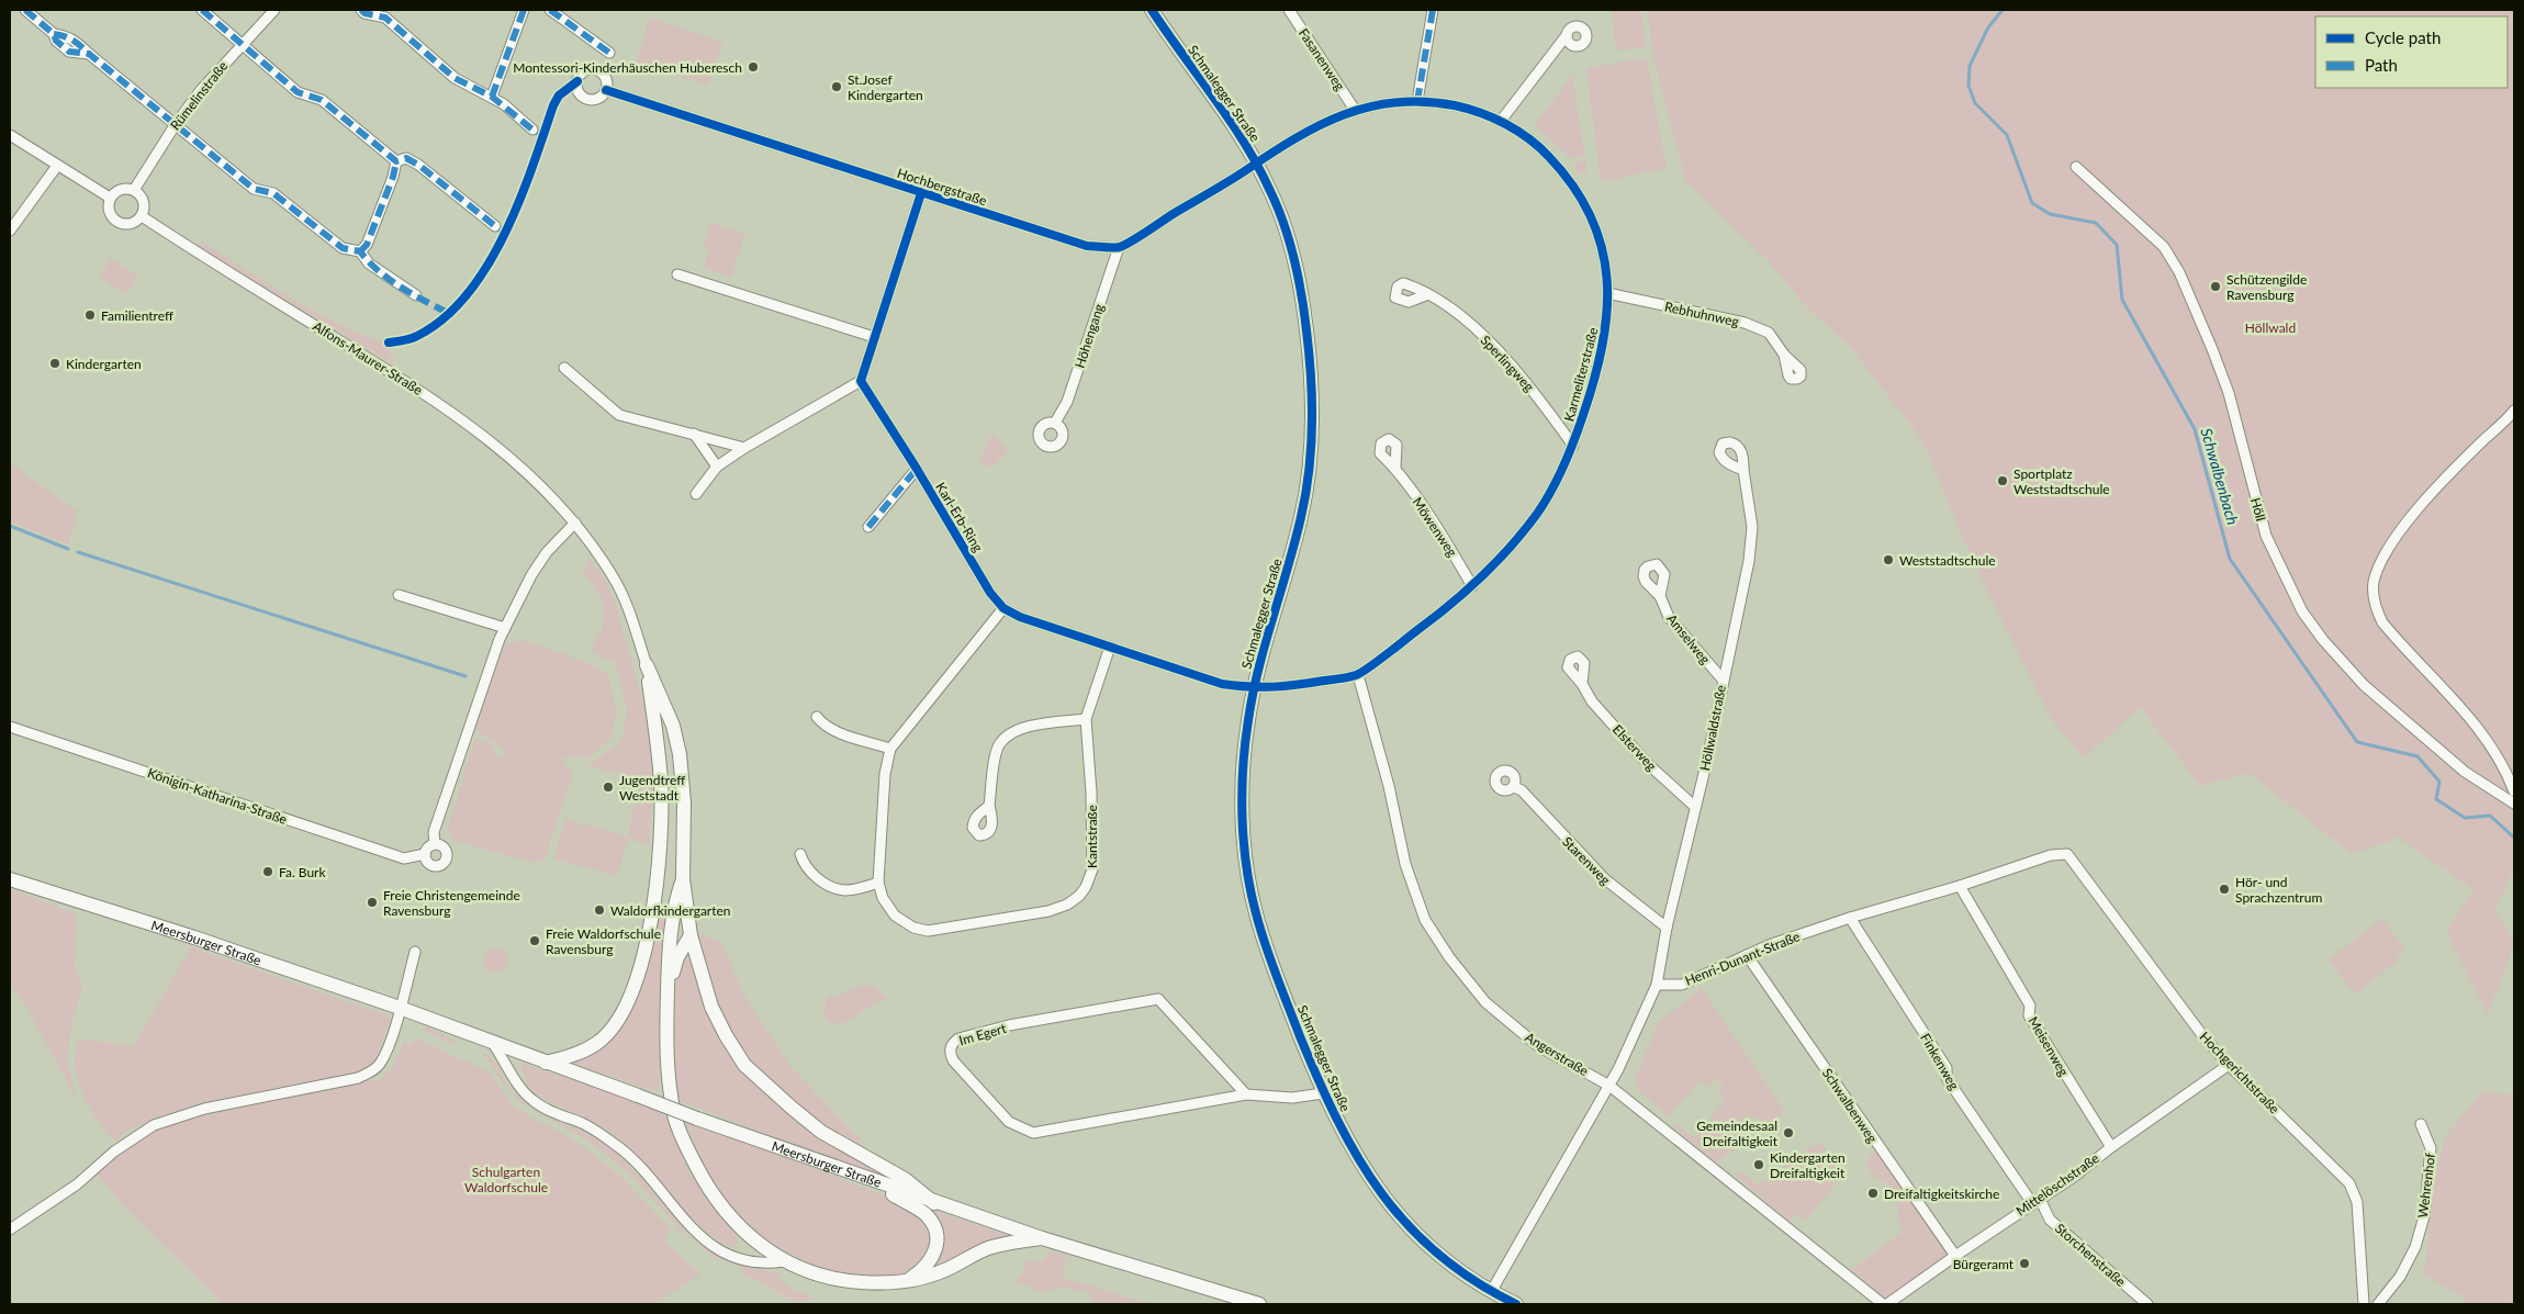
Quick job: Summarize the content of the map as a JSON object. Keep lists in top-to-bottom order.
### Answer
{
  "streets": {
    "street": [
      "Fasanenweg",
      "Schmalegger Straße",
      "Rümelinstraße",
      "Hochbergstraße",
      "Rebhuhnweg",
      "Höhengang",
      "Alfons-Maurer-Straße",
      "Sperlingweg",
      "Karmeliterstraße",
      "Höll",
      "Karl-Erb-Ring",
      "Möwenweg",
      "Amselweg",
      "Höllwaldstraße",
      "Elsterweg",
      "Königin-Katharina-Straße",
      "Kantstraße",
      "Starenweg",
      "Meersburger Straße",
      "Henri-Dunant-Straße",
      "Im Egert",
      "Meisenweg",
      "Angerstraße",
      "Finkenweg",
      "Hochgerichtstraße",
      "Schwalbenweg",
      "Mittelöschstraße",
      "Wehrenhof",
      "Storchenstraße"
    ]
  },
  "crossings": [
    ["Fasanenweg", "Karmeliterstraße"],
    ["Schmalegger Straße", "Karmeliterstraße"],
    ["Schmalegger Straße", "Karl-Erb-Ring"],
    ["Schmalegger Straße", "Im Egert"],
    ["Rümelinstraße", "Alfons-Maurer-Straße"],
    ["Hochbergstraße", "Höhengang"],
    ["Rebhuhnweg", "Karmeliterstraße"],
    ["Sperlingweg", "Karmeliterstraße"],
    ["Karmeliterstraße", "Karl-Erb-Ring"],
    ["Karmeliterstraße", "Möwenweg"],
    ["Karmeliterstraße", "Angerstraße"],
    ["Karl-Erb-Ring", "Kantstraße"],
    ["Amselweg", "Höllwaldstraße"],
    ["Höllwaldstraße", "Elsterweg"],
    ["Höllwaldstraße", "Starenweg"],
    ["Höllwaldstraße", "Henri-Dunant-Straße"],
    ["Henri-Dunant-Straße", "Meisenweg"],
    ["Henri-Dunant-Straße", "Finkenweg"],
    ["Henri-Dunant-Straße", "Hochgerichtstraße"],
    ["Henri-Dunant-Straße", "Schwalbenweg"],
    ["Meisenweg", "Mittelöschstraße"],
    ["Finkenweg", "Mittelöschstraße"],
    ["Finkenweg", "Storchenstraße"],
    ["Hochgerichtstraße", "Mittelöschstraße"],
    ["Schwalbenweg", "Mittelöschstraße"],
    ["Mittelöschstraße", "Storchenstraße"]
  ],
  "water": ["Schwalbenbach"],
  "parks": ["Höllwald", "Schulgarten Waldorfschule"],
  "places": [
    "Montessori-Kinderhäuschen Huberesch",
    "St.Josef Kindergarten",
    "Schützengilde Ravensburg",
    "Familientreff",
    "Kindergarten",
    "Sportplatz Weststadtschule",
    "Weststadtschule",
    "Jugendtreff Weststadt",
    "Fa. Burk",
    "Hör- und Sprachzentrum",
    "Freie Christengemeinde Ravensburg",
    "Waldorfkindergarten",
    "Freie Waldorfschule Ravensburg",
    "Gemeindesaal Dreifaltigkeit",
    "Kindergarten Dreifaltigkeit",
    "Dreifaltigkeitskirche",
    "Bürgeramt"
  ],
  "legend": ["Cycle path", "Path"]
}
